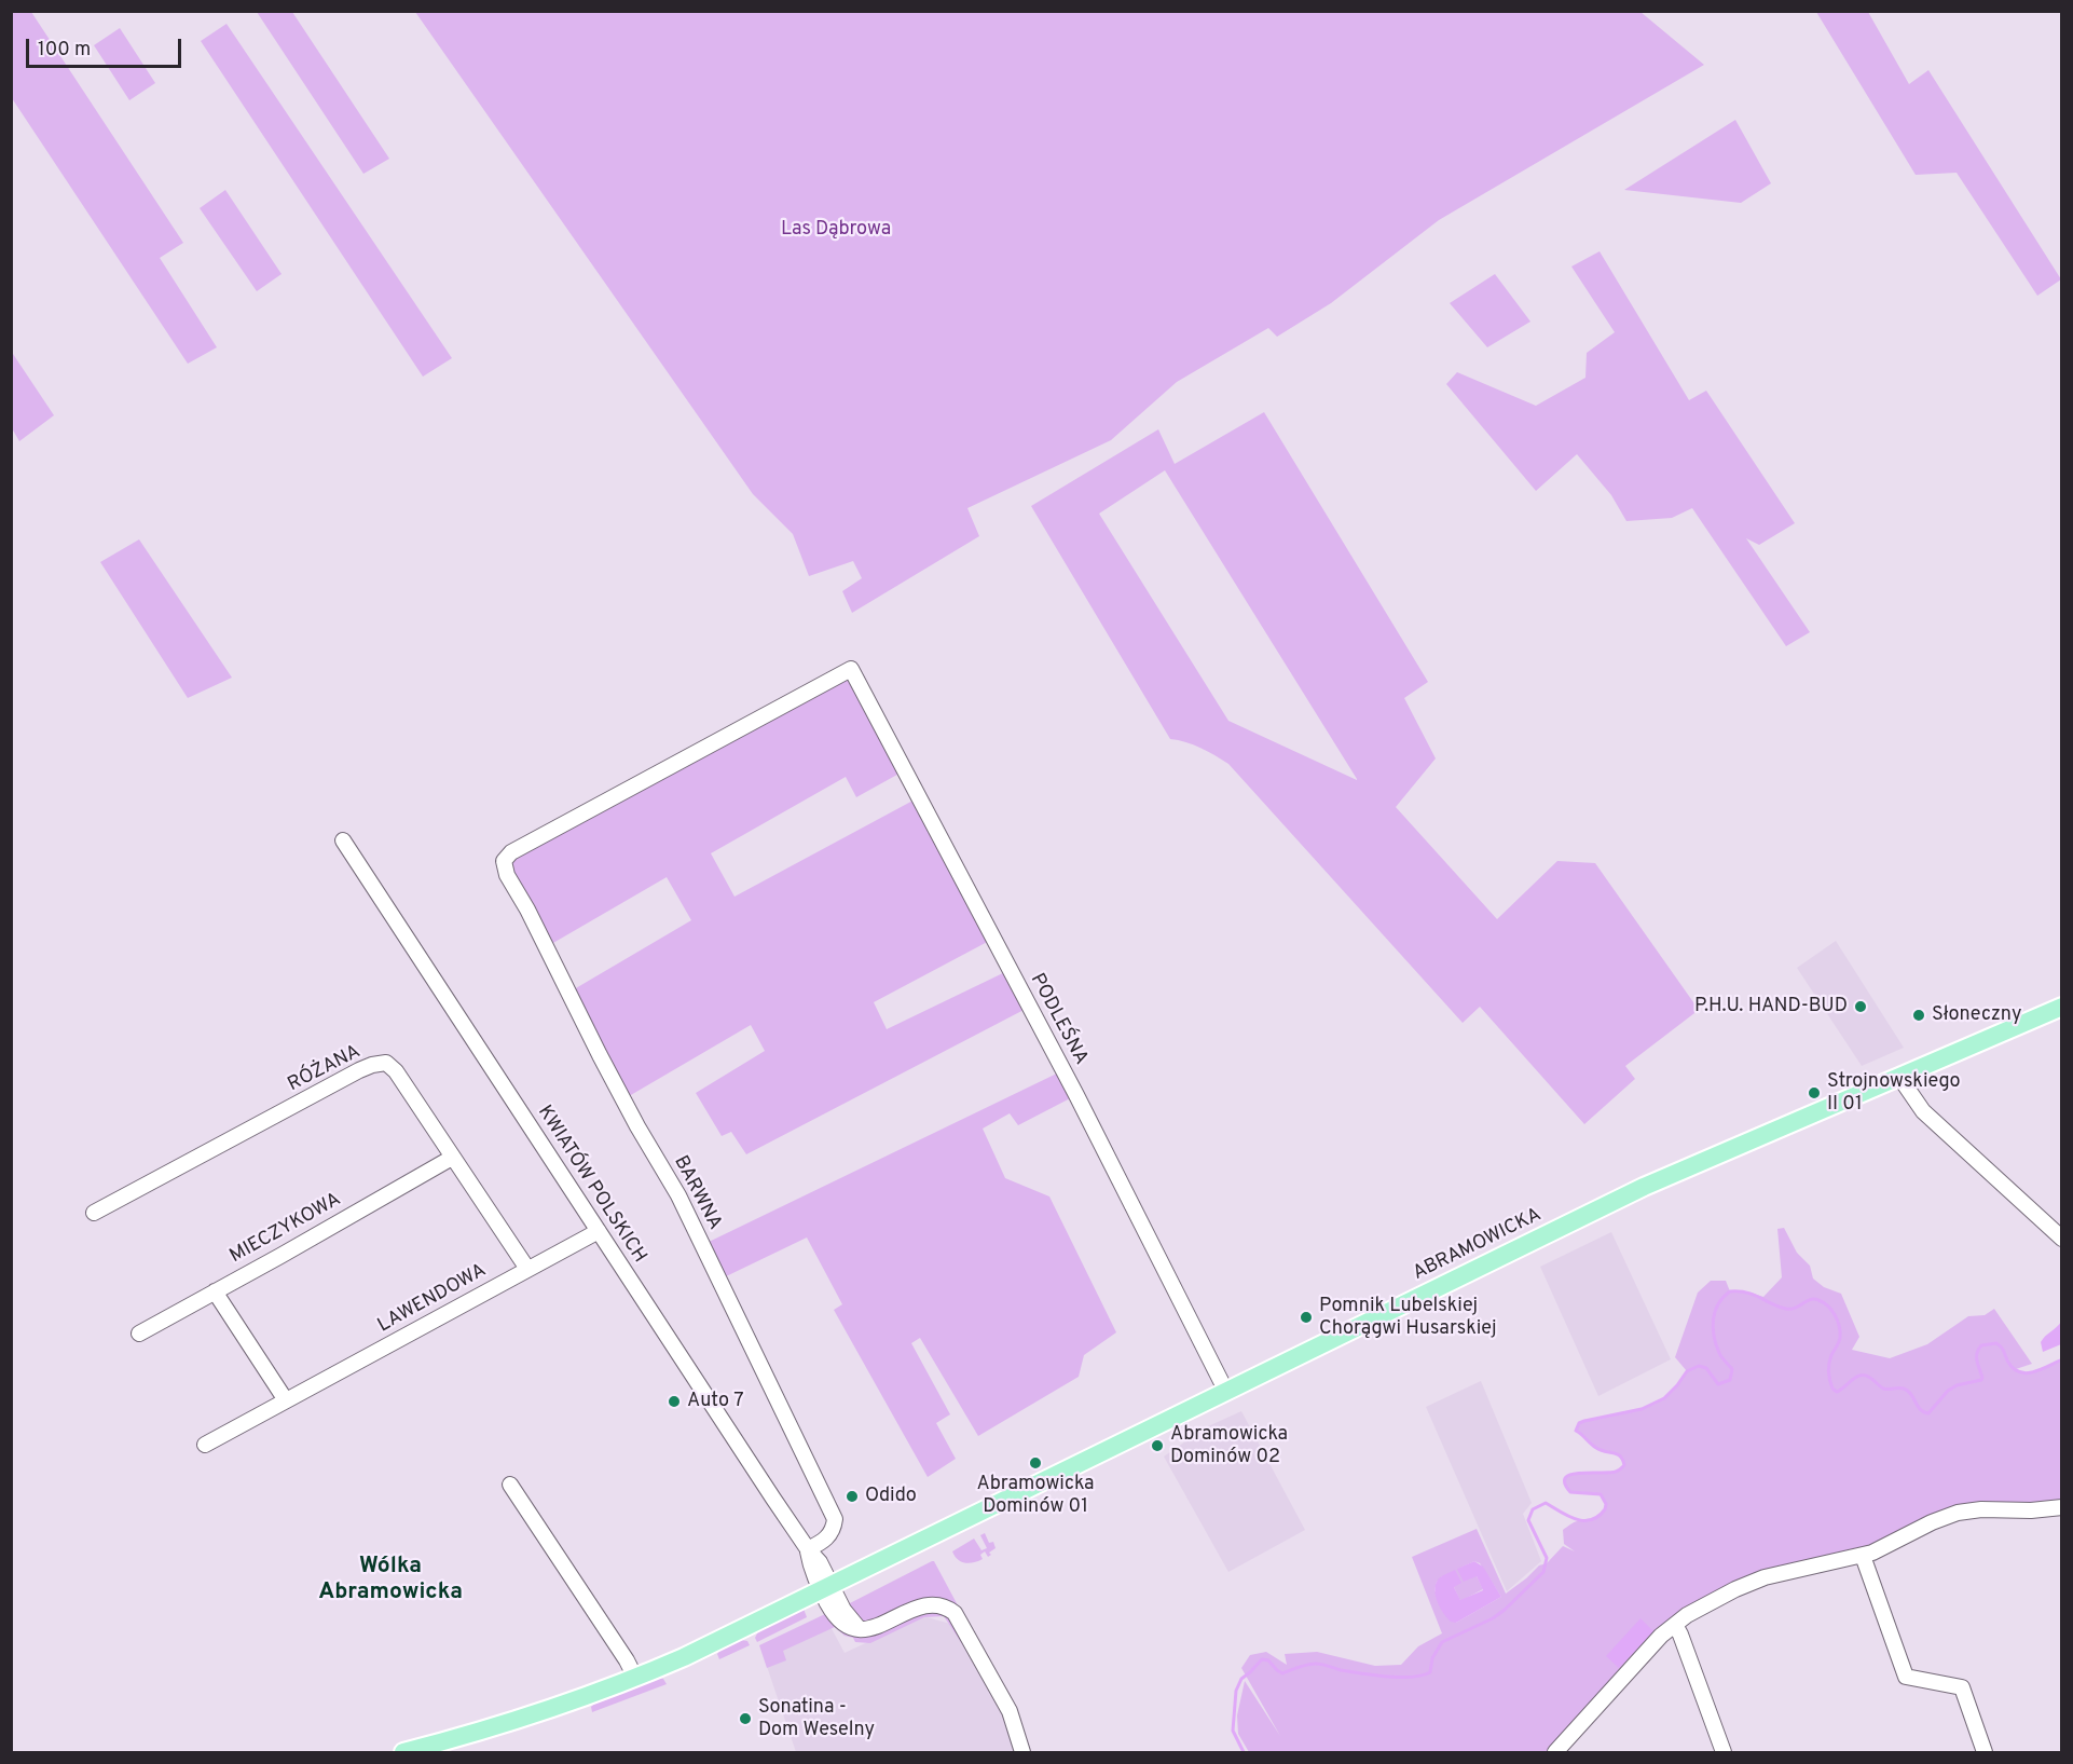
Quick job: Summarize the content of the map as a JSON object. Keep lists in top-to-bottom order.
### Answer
{
  "streets": {
    "main road": ["ABRAMOWICKA"],
    "street": [
      "PODLEŚNA",
      "RÓŻANA",
      "KWIATÓW POLSKICH",
      "BARWNA",
      "MIECZYKOWA",
      "LAWENDOWA"
    ]
  },
  "crossings": [
    ["PODLEŚNA", "BARWNA"],
    ["PODLEŚNA", "ABRAMOWICKA"],
    ["RÓŻANA", "MIECZYKOWA"],
    ["RÓŻANA", "LAWENDOWA"],
    ["KWIATÓW POLSKICH", "BARWNA"],
    ["KWIATÓW POLSKICH", "ABRAMOWICKA"],
    ["KWIATÓW POLSKICH", "LAWENDOWA"]
  ],
  "districts": ["Wólka Abramowicka"],
  "parks": ["Las Dąbrowa"],
  "places": [
    "P.H.U. HAND-BUD",
    "Słoneczny",
    "Strojnowskiego II 01",
    "Pomnik Lubelskiej Chorągwi Husarskiej",
    "Auto 7",
    "Abramowicka Dominów 02",
    "Abramowicka Dominów 01",
    "Odido",
    "Sonatina - Dom Weselny"
  ],
  "scale_bar": "100 m"
}
